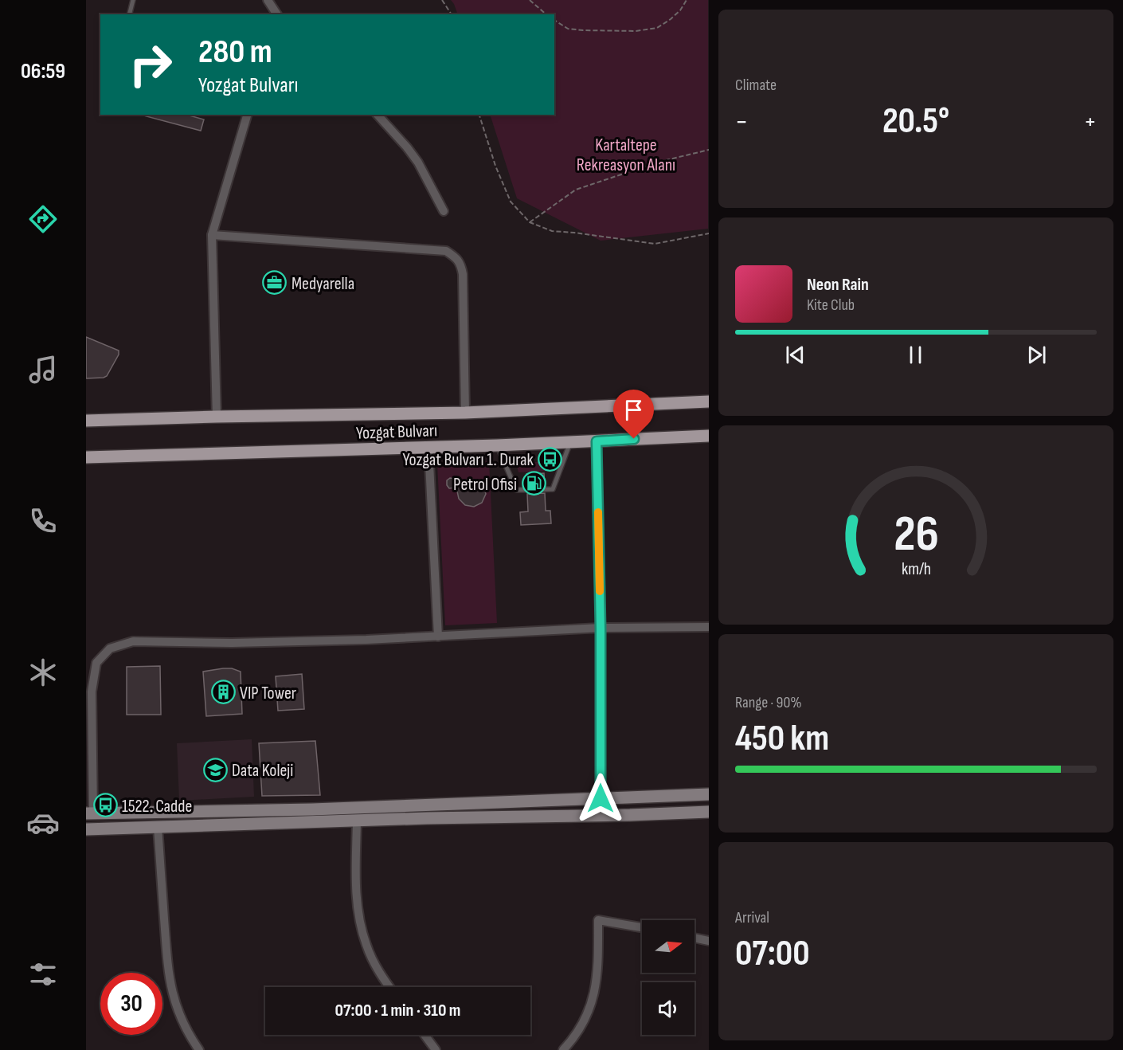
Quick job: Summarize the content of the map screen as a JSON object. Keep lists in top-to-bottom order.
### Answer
{
  "streets": {
    "main road": ["Yozgat Bulvarı"]
  },
  "parks": ["Kartaltepe Rekreasyon Alanı"],
  "places": {
    "office": ["Medyarella"],
    "bus stop": ["Yozgat Bulvarı 1. Durak", "1522. Cadde"],
    "fuel station": ["Petrol Ofisi"],
    "building": ["VIP Tower"],
    "school or university": ["Data Koleji"]
  },
  "north": "right",
  "page": {
    "tabs": "06:59",
    "tile": [
      "Climate",
      ["Range · 90%", "450 km"],
      ["Arrival", "07:00"]
    ],
    "turn": ["280 m", "Yozgat Bulvarı"],
    "heat": ["−", "20.5°", "+"],
    "song": ["Neon Rain", "Kite Club"],
    "limit": "30",
    "trip": "07:00 · 1 min · 310 m",
    "gauge": ["26", "km/h"]
  }
}
